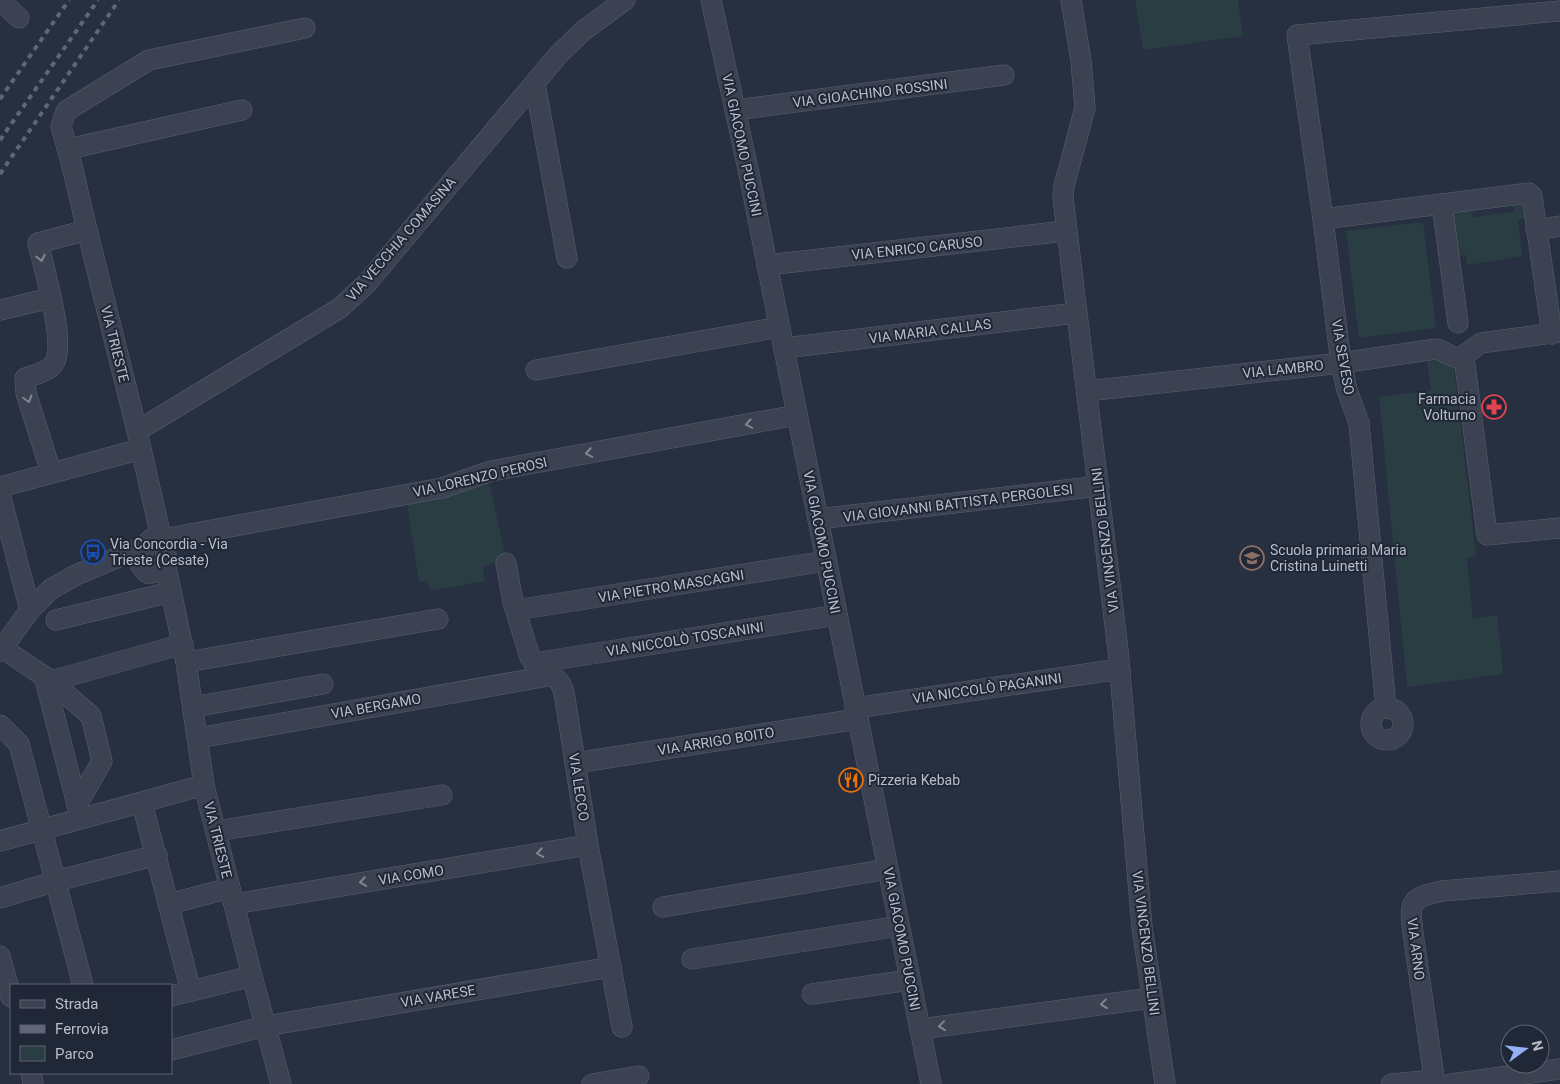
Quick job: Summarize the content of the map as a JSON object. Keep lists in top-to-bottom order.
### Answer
{
  "streets": {
    "street": [
      "VIA GIOACHINO ROSSINI",
      "VIA GIACOMO PUCCINI",
      "VIA VECCHIA COMASINA",
      "VIA ENRICO CARUSO",
      "VIA MARIA CALLAS",
      "VIA TRIESTE",
      "VIA SEVESO",
      "VIA LAMBRO",
      "VIA LORENZO PEROSI",
      "VIA GIOVANNI BATTISTA PERGOLESI",
      "VIA VINCENZO BELLINI",
      "VIA PIETRO MASCAGNI",
      "VIA NICCOLÒ TOSCANINI",
      "VIA NICCOLÒ PAGANINI",
      "VIA BERGAMO",
      "VIA ARRIGO BOITO",
      "VIA LECCO",
      "VIA COMO",
      "VIA ARNO",
      "VIA VARESE"
    ]
  },
  "crossings": [
    ["VIA GIOACHINO ROSSINI", "VIA GIACOMO PUCCINI"],
    ["VIA GIACOMO PUCCINI", "VIA ENRICO CARUSO"],
    ["VIA GIACOMO PUCCINI", "VIA MARIA CALLAS"],
    ["VIA GIACOMO PUCCINI", "VIA LORENZO PEROSI"],
    ["VIA GIACOMO PUCCINI", "VIA GIOVANNI BATTISTA PERGOLESI"],
    ["VIA GIACOMO PUCCINI", "VIA PIETRO MASCAGNI"],
    ["VIA GIACOMO PUCCINI", "VIA NICCOLÒ TOSCANINI"],
    ["VIA GIACOMO PUCCINI", "VIA NICCOLÒ PAGANINI"],
    ["VIA GIACOMO PUCCINI", "VIA ARRIGO BOITO"],
    ["VIA VECCHIA COMASINA", "VIA TRIESTE"],
    ["VIA ENRICO CARUSO", "VIA VINCENZO BELLINI"],
    ["VIA MARIA CALLAS", "VIA VINCENZO BELLINI"],
    ["VIA TRIESTE", "VIA LORENZO PEROSI"],
    ["VIA TRIESTE", "VIA BERGAMO"],
    ["VIA TRIESTE", "VIA COMO"],
    ["VIA TRIESTE", "VIA VARESE"],
    ["VIA SEVESO", "VIA LAMBRO"],
    ["VIA LAMBRO", "VIA VINCENZO BELLINI"],
    ["VIA GIOVANNI BATTISTA PERGOLESI", "VIA VINCENZO BELLINI"],
    ["VIA VINCENZO BELLINI", "VIA NICCOLÒ PAGANINI"],
    ["VIA NICCOLÒ PAGANINI", "VIA ARRIGO BOITO"],
    ["VIA BERGAMO", "VIA LECCO"],
    ["VIA ARRIGO BOITO", "VIA LECCO"],
    ["VIA LECCO", "VIA COMO"],
    ["VIA LECCO", "VIA VARESE"]
  ],
  "places": {
    "pharmacy": ["Farmacia Volturno"],
    "bus stop": ["Via Concordia - Via Trieste (Cesate)"],
    "school or university": ["Scuola primaria Maria Cristina Luinetti"],
    "restaurant": ["Pizzeria Kebab"]
  },
  "legend": ["Strada", "Ferrovia", "Parco"],
  "north": "right"
}
